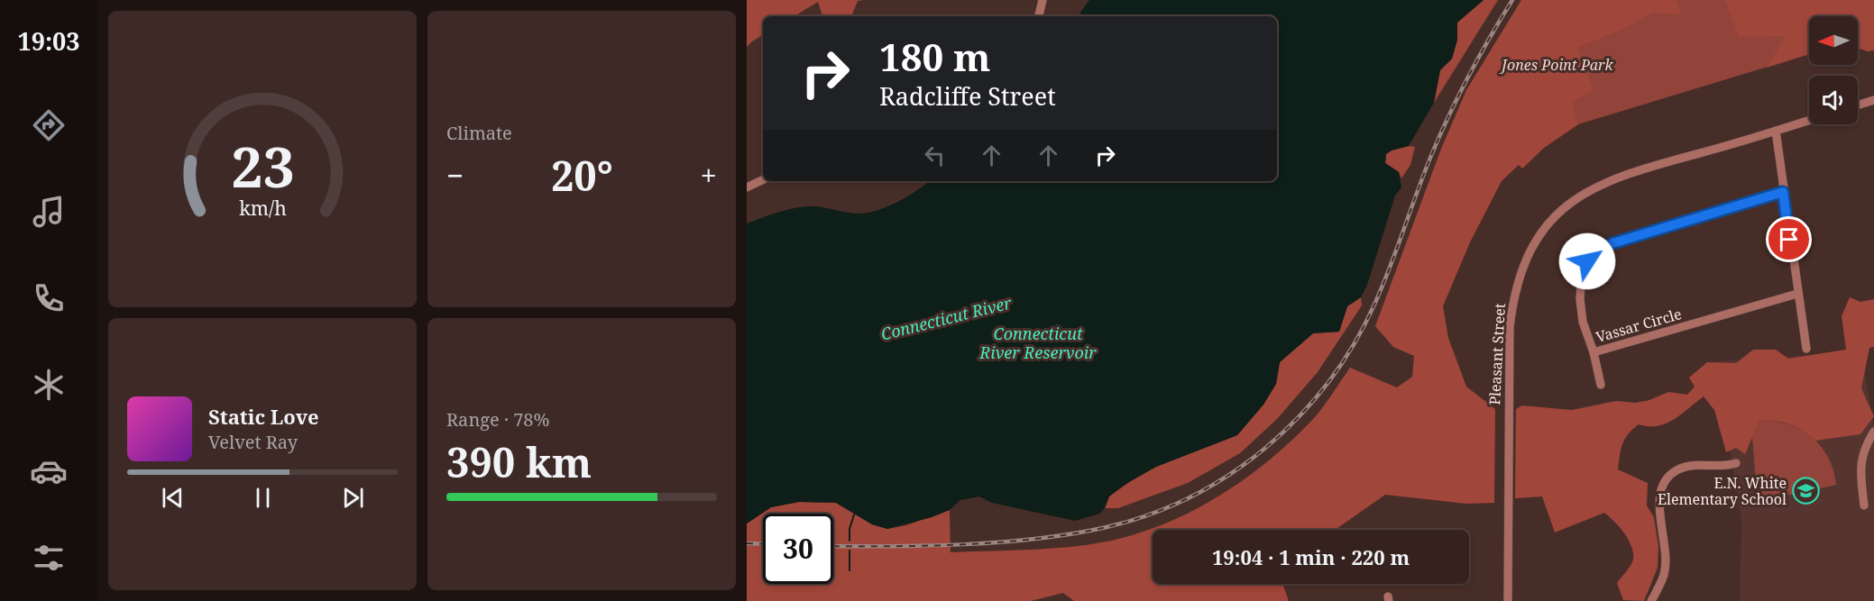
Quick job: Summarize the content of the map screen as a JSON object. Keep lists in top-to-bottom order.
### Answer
{
  "streets": {
    "street": ["Vassar Circle", "Pleasant Street"]
  },
  "water": ["Connecticut River", "Connecticut River Reservoir"],
  "parks": ["Jones Point Park"],
  "places": {
    "school or university": ["E.N. White Elementary School"]
  },
  "north": "left",
  "page": {
    "tabs": "19:03",
    "tile": [
      "Climate",
      ["Range · 78%", "390 km"]
    ],
    "turn": ["180 m", "Radcliffe Street"],
    "heat": ["−", "20°", "+"],
    "song": ["Static Love", "Velvet Ray"],
    "limit": "30",
    "trip": "19:04 · 1 min · 220 m",
    "gauge": ["23", "km/h"]
  }
}
